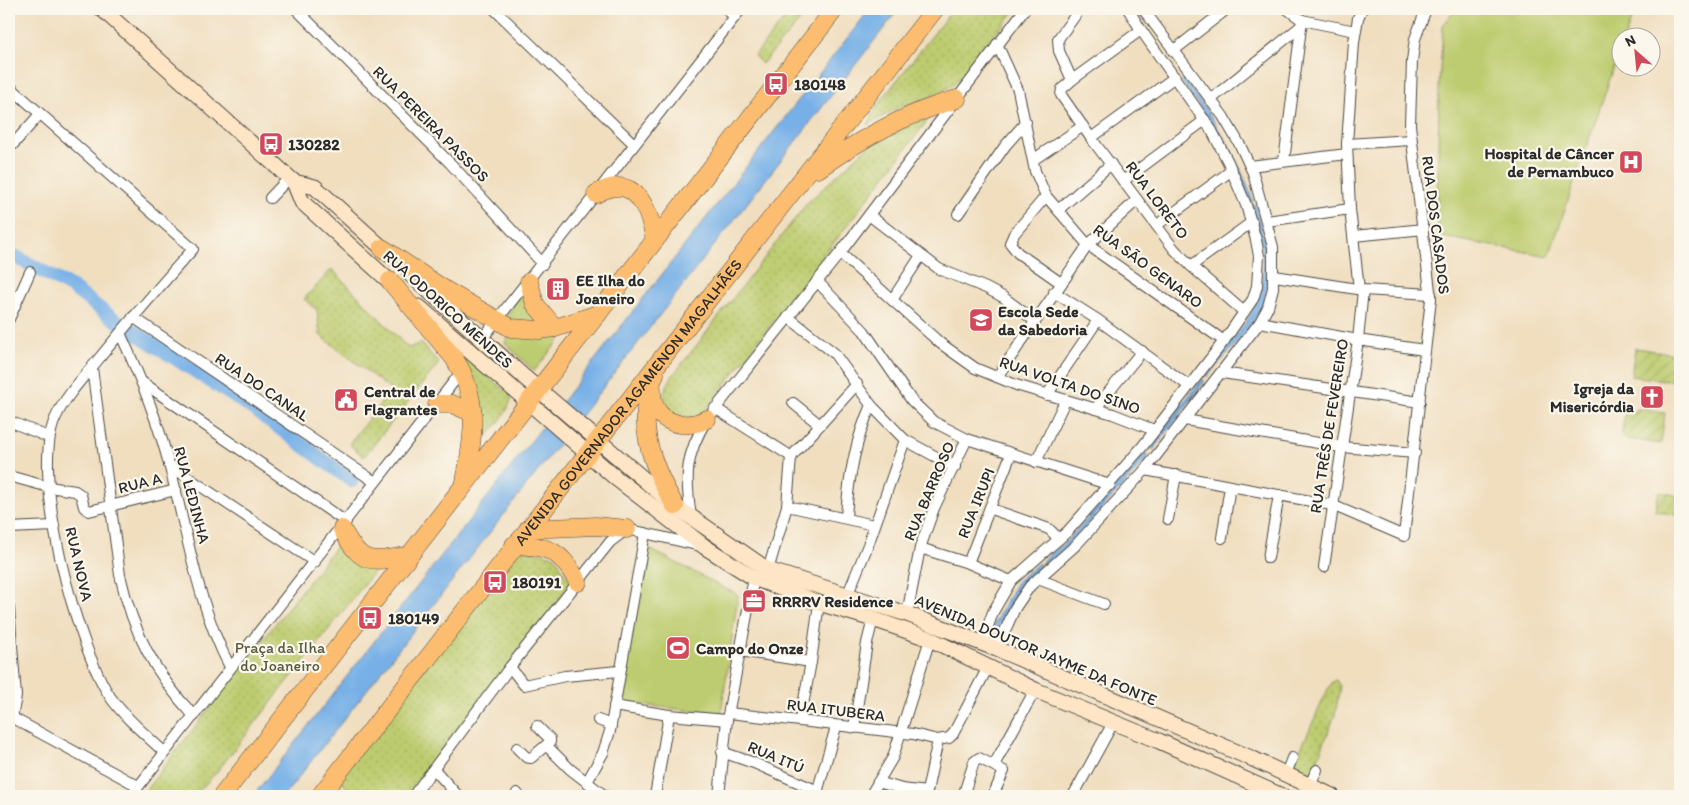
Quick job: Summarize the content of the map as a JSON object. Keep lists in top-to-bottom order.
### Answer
{
  "streets": {
    "highway": ["AVENIDA GOVERNADOR AGAMENON MAGALHÃES"],
    "main road": ["RUA ODORICO MENDES", "AVENIDA DOUTOR JAYME DA FONTE"],
    "street": [
      "RUA PEREIRA PASSOS",
      "RUA LORETO",
      "RUA DOS CASADOS",
      "RUA SÃO GENARO",
      "RUA VOLTA DO SINO",
      "RUA DO CANAL",
      "RUA TRÊS DE FEVEREIRO",
      "RUA A",
      "RUA BARROSO",
      "RUA LEDINHA",
      "RUA IRUPI",
      "RUA NOVA",
      "RUA ITUBERA",
      "RUA ITÚ"
    ]
  },
  "crossings": [
    ["RUA DOS CASADOS", "RUA TRÊS DE FEVEREIRO"],
    ["RUA ODORICO MENDES", "AVENIDA GOVERNADOR AGAMENON MAGALHÃES"],
    ["RUA ODORICO MENDES", "AVENIDA DOUTOR JAYME DA FONTE"],
    ["RUA DO CANAL", "RUA NOVA"],
    ["AVENIDA GOVERNADOR AGAMENON MAGALHÃES", "AVENIDA DOUTOR JAYME DA FONTE"],
    ["RUA A", "RUA LEDINHA"],
    ["RUA A", "RUA NOVA"],
    ["RUA BARROSO", "AVENIDA DOUTOR JAYME DA FONTE"],
    ["RUA LEDINHA", "RUA NOVA"]
  ],
  "parks": ["Praça da Ilha do Joaneiro"],
  "places": {
    "bus stop": [
      "180148",
      "130282",
      "180191",
      "180149"
    ],
    "hospital": ["Hospital de Câncer de Pernambuco"],
    "building": ["EE Ilha do Joaneiro"],
    "school or university": ["Escola Sede da Sabedoria"],
    "church": ["Igreja da Misericórdia"],
    "public building": ["Central de Flagrantes"],
    "office": ["RRRRV Residence"],
    "sports": ["Campo do Onze"]
  },
  "north": "top left"
}
